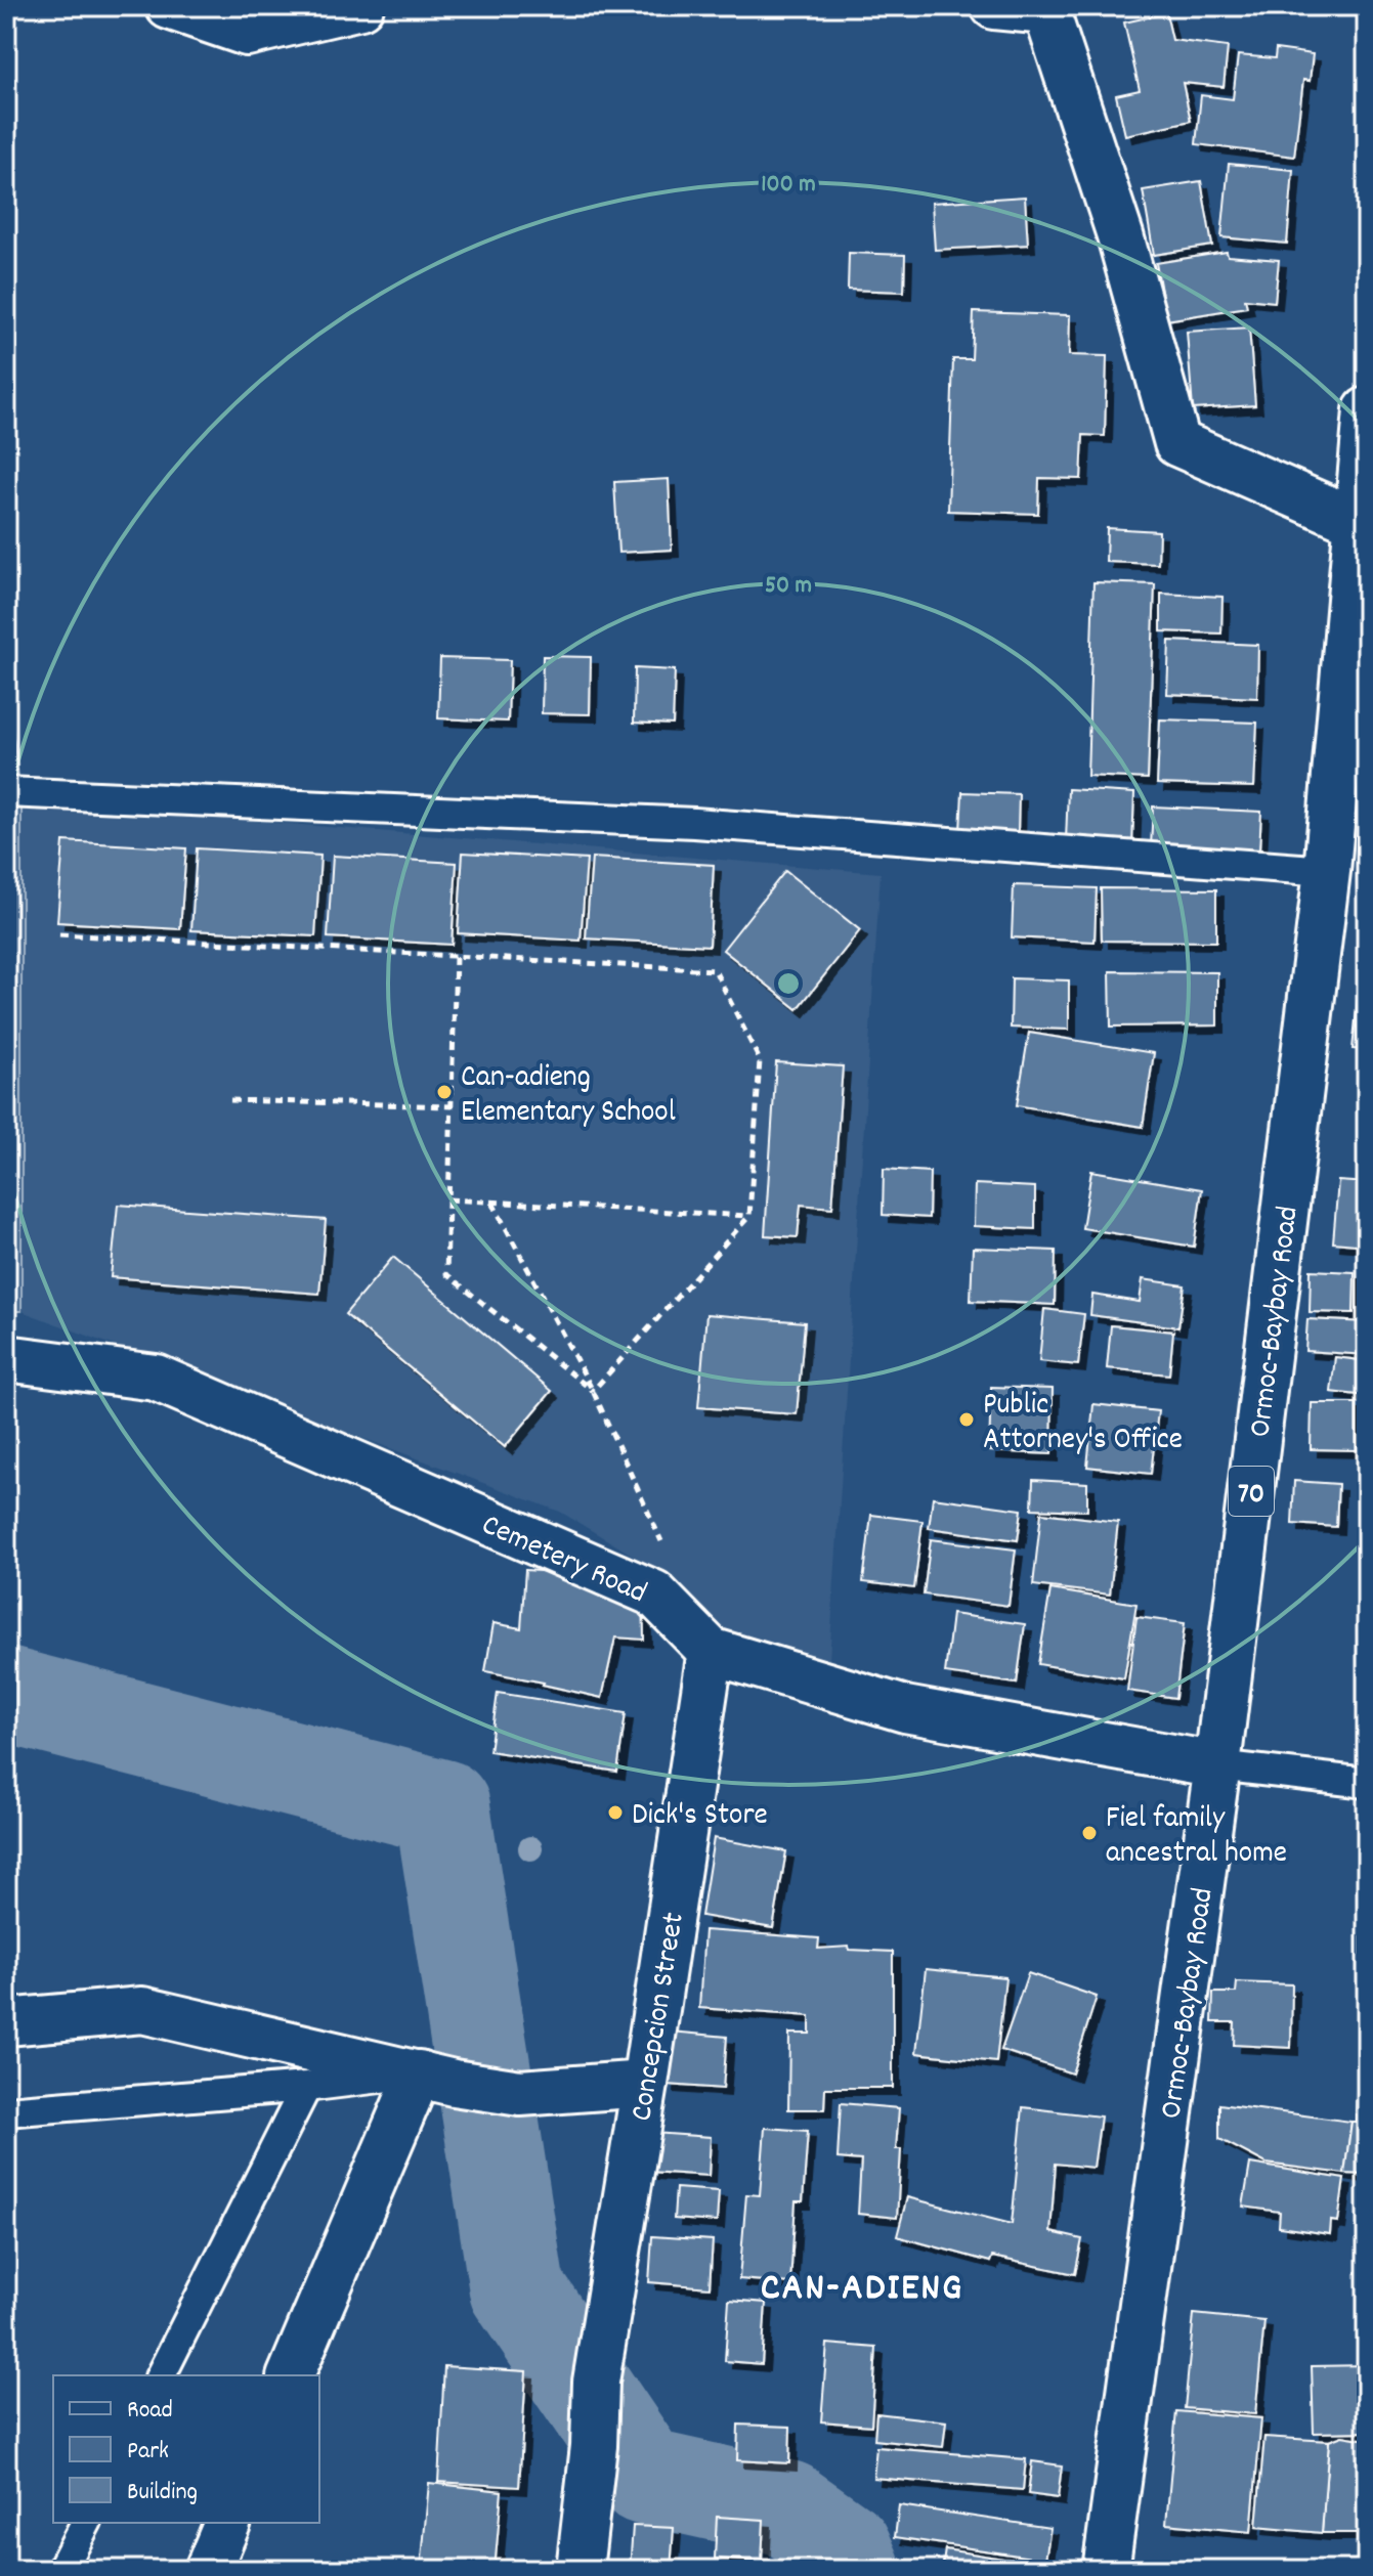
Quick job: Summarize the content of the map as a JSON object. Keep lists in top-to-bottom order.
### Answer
{
  "streets": {
    "main road": [
      "Ormoc-Baybay Road",
      "70",
      "Cemetery Road",
      "Concepcion Street"
    ]
  },
  "crossings": [
    ["Ormoc-Baybay Road", "Cemetery Road"],
    ["Cemetery Road", "Concepcion Street"]
  ],
  "districts": ["CAN-ADIENG"],
  "places": [
    "Can-adieng Elementary School",
    "Public Attorney's Office",
    "Dick's Store",
    "Fiel family ancestral home"
  ],
  "legend": ["Road", "Park", "Building"],
  "rings": ["100 m", "50 m"]
}
